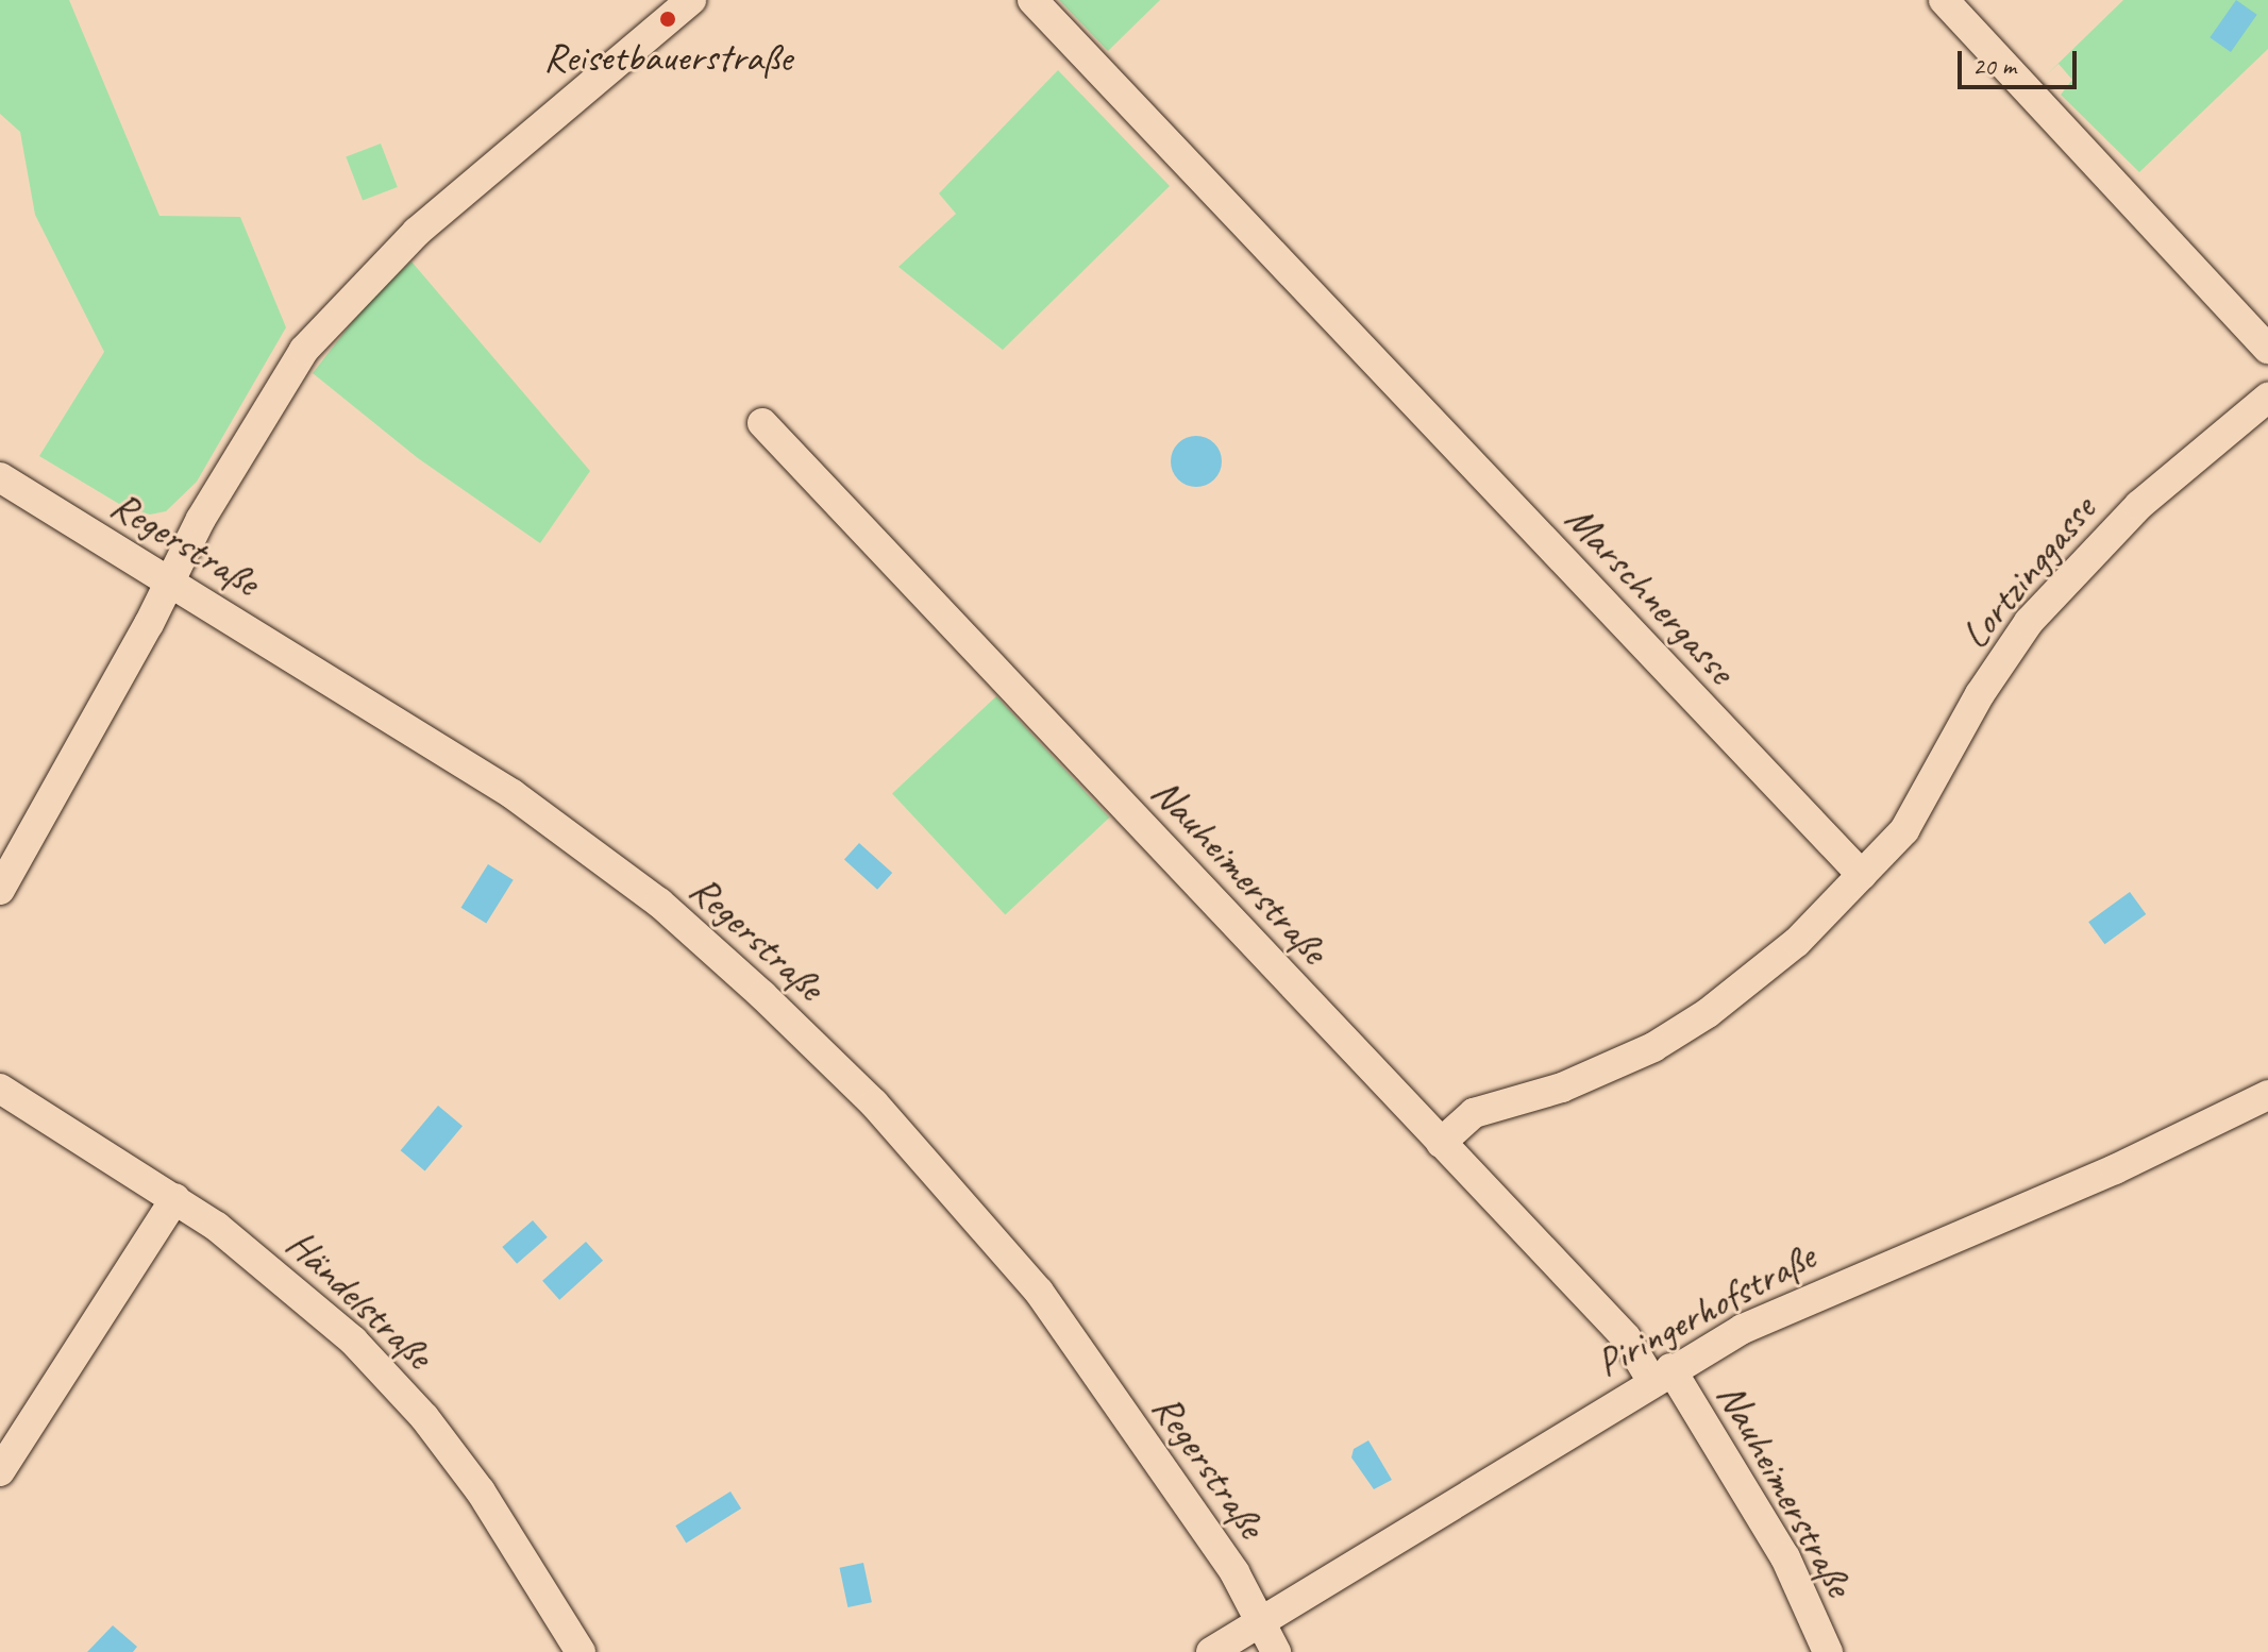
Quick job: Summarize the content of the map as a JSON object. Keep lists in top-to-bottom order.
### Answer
{
  "streets": {
    "street": [
      "Regerstraße",
      "Lortzinggasse",
      "Marschnergasse",
      "Nauheimerstraße",
      "Händelstraße",
      "Piringerhofstraße"
    ]
  },
  "crossings": [
    ["Regerstraße", "Piringerhofstraße"],
    ["Lortzinggasse", "Marschnergasse"],
    ["Nauheimerstraße", "Piringerhofstraße"]
  ],
  "places": ["Reisetbauerstraße"],
  "scale_bar": "20 m"
}
